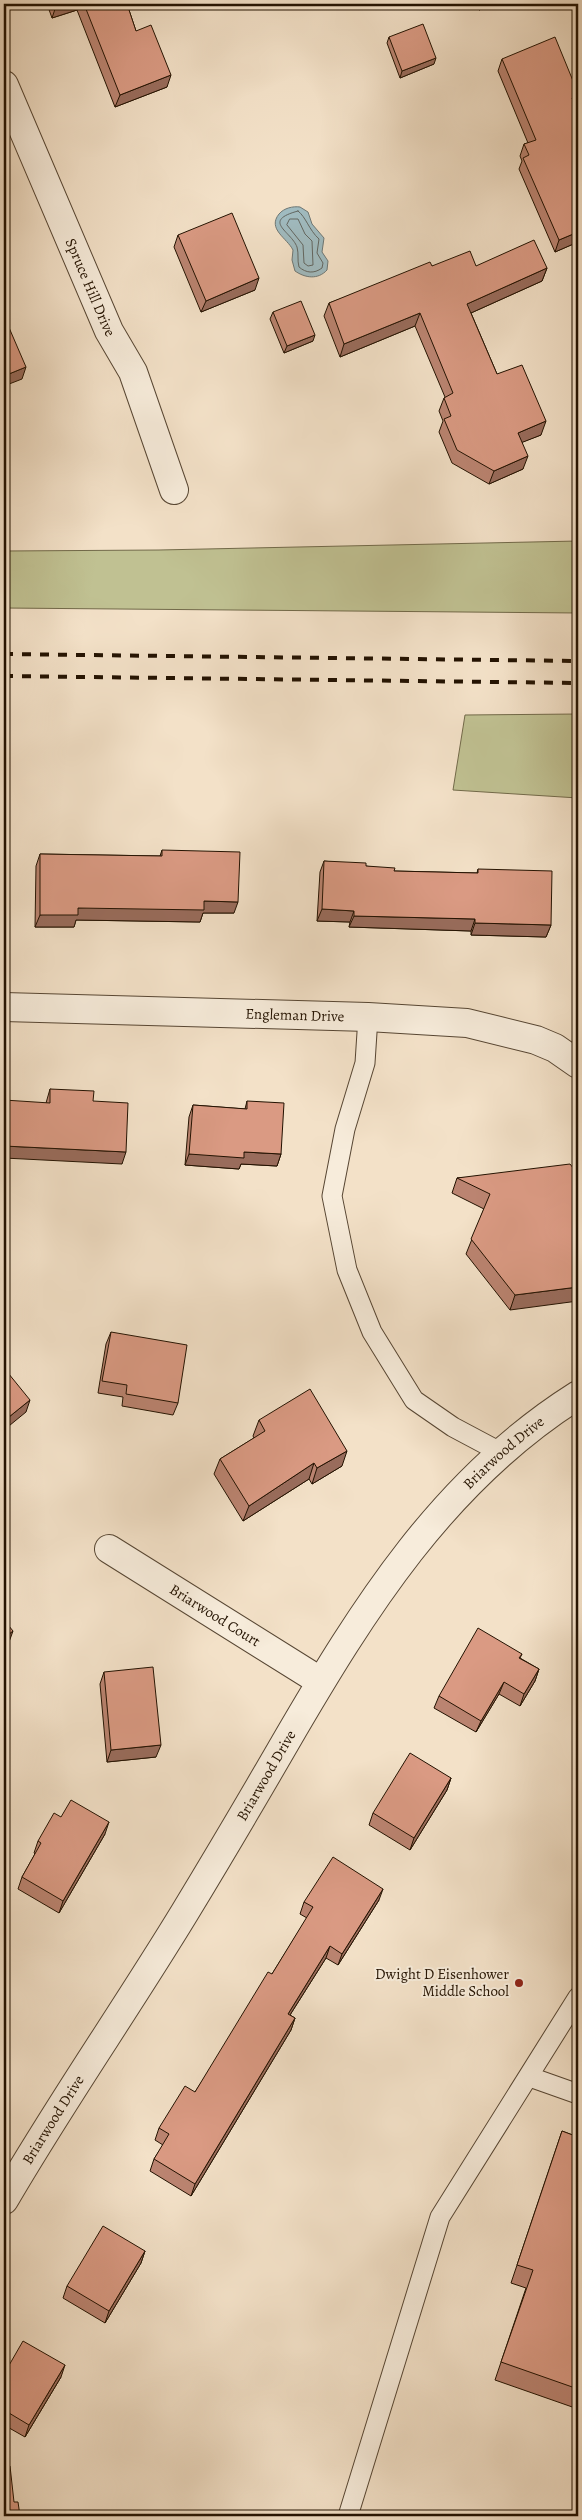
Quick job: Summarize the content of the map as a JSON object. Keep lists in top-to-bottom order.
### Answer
{
  "streets": {
    "street": [
      "Spruce Hill Drive",
      "Engleman Drive",
      "Briarwood Drive",
      "Briarwood Court"
    ]
  },
  "crossings": [
    ["Briarwood Drive", "Briarwood Court"]
  ],
  "places": ["Dwight D Eisenhower Middle School"]
}
